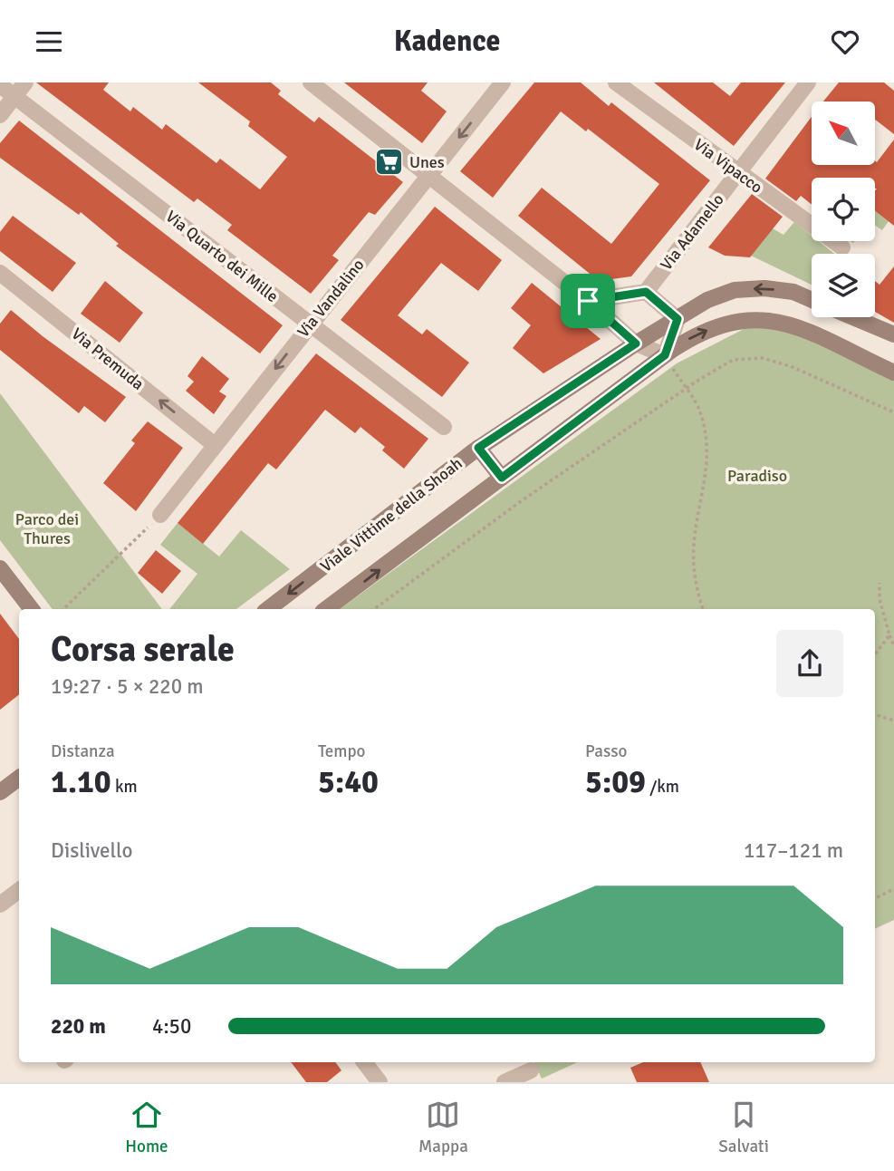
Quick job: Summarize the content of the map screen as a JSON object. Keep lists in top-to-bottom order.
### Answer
{
  "streets": {
    "street": [
      "Via Vipacco",
      "Via Adamello",
      "Via Quarto dei Mille",
      "Via Vandalino",
      "Via Premuda",
      "Viale Vittime della Shoah"
    ]
  },
  "crossings": [
    ["Via Vipacco", "Via Adamello"],
    ["Via Quarto dei Mille", "Via Vandalino"],
    ["Via Vandalino", "Via Premuda"]
  ],
  "one_way": ["Via Vandalino", "Via Premuda"],
  "parks": ["Paradiso", "Parco dei Thures"],
  "places": {
    "supermarket": ["Unes"]
  },
  "north": "top left",
  "page": {
    "header": "Kadence",
    "heading": ["Corsa serale", "19:27 · 5 × 220 m"],
    "stats": [
      ["Distanza", "1.10 km"],
      ["Tempo", "5:40"],
      ["Passo", "5:09 /km"]
    ],
    "chart": ["Dislivello", "117–121 m"],
    "list": [
      {
        "name": "220 m",
        "note": "4:50"
      }
    ],
    "tabs": ["Home", "Mappa", "Salvati"]
  }
}
